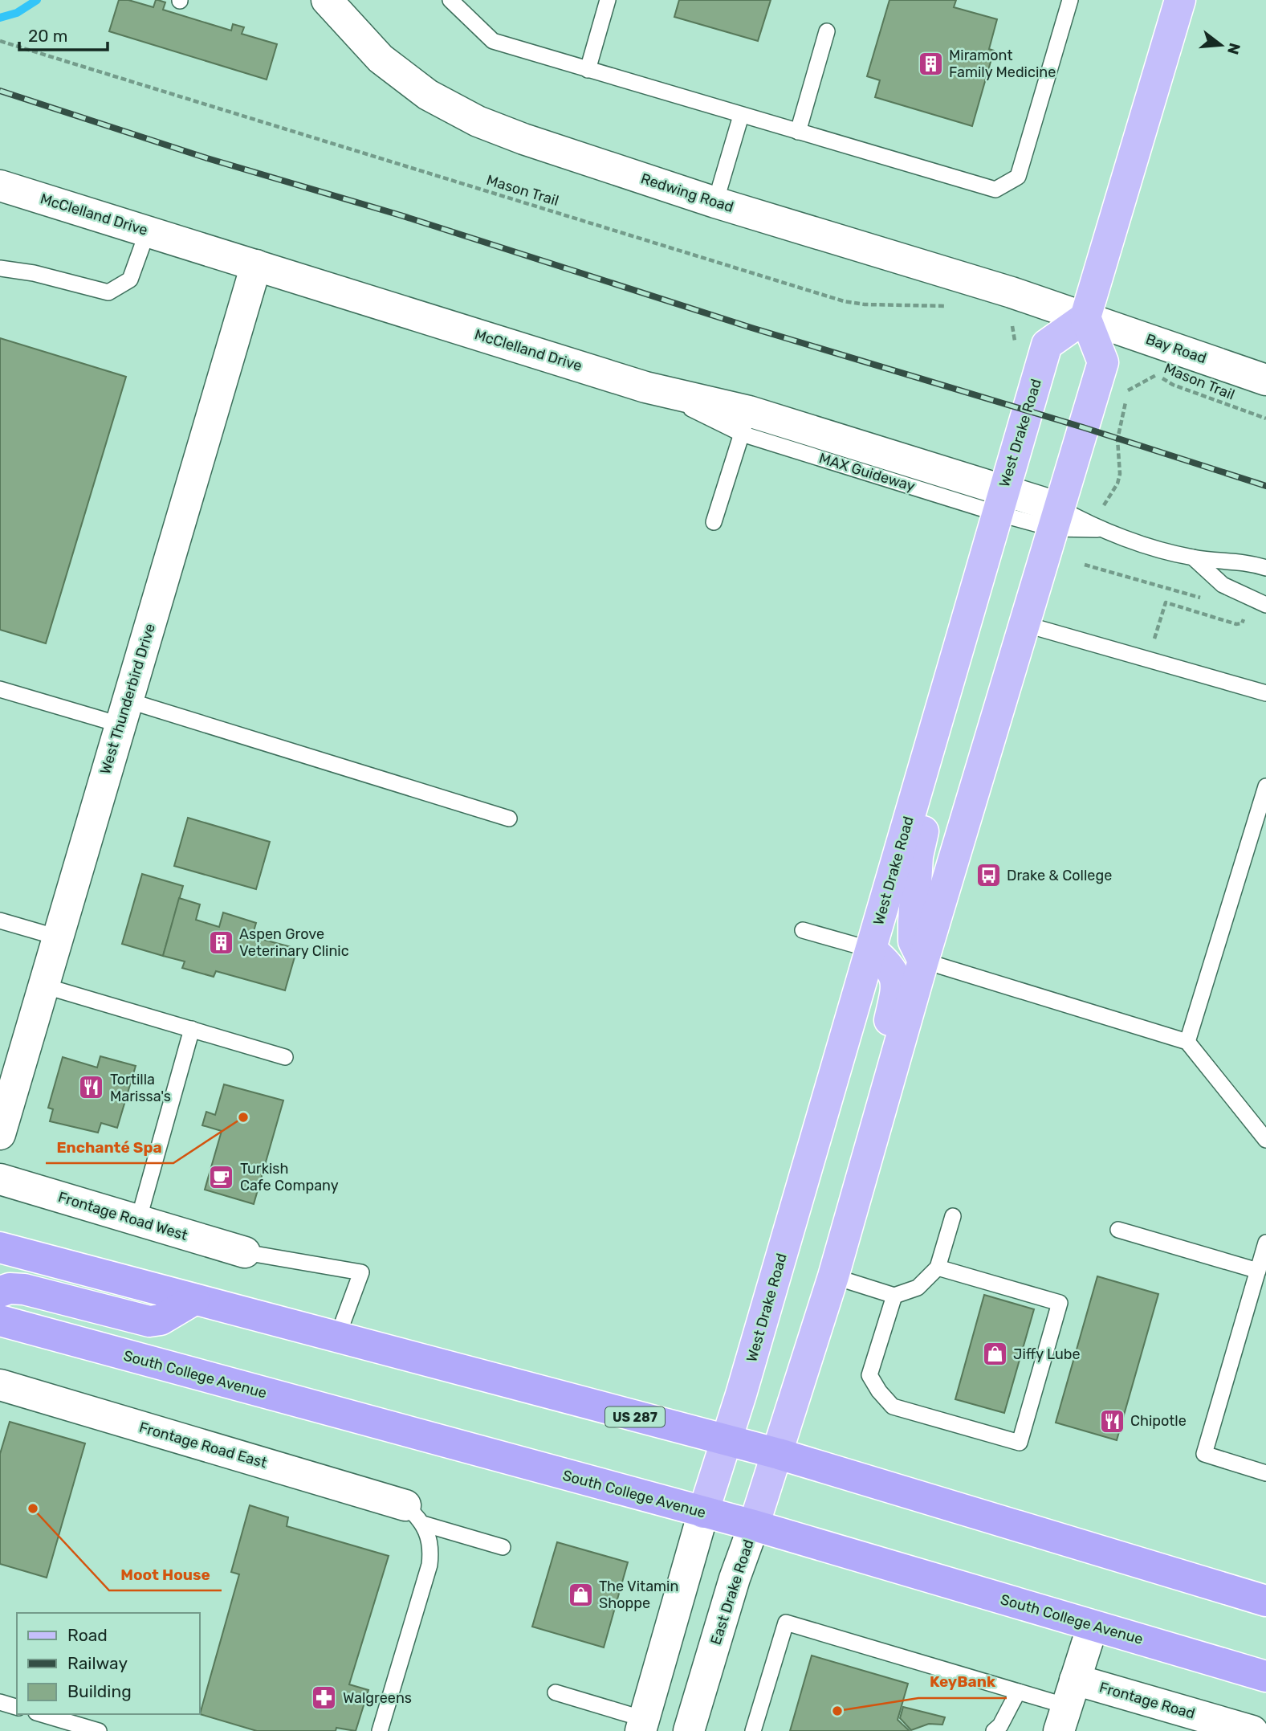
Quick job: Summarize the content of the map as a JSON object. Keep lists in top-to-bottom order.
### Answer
{
  "streets": {
    "highway": ["South College Avenue", "US 287"],
    "main road": ["West Drake Road", "East Drake Road"],
    "street": [
      "Redwing Road",
      "McClelland Drive",
      "Bay Road",
      "West Thunderbird Drive",
      "Frontage Road West",
      "Frontage Road East",
      "Frontage Road"
    ],
    "path": ["Mason Trail"]
  },
  "crossings": [
    ["Redwing Road", "Bay Road"],
    ["Redwing Road", "West Drake Road"],
    ["McClelland Drive", "West Drake Road"],
    ["McClelland Drive", "West Thunderbird Drive"],
    ["Bay Road", "West Drake Road"],
    ["West Drake Road", "US 287"],
    ["South College Avenue", "East Drake Road"],
    ["US 287", "East Drake Road"]
  ],
  "places": {
    "building": ["Miramont Family Medicine", "Aspen Grove Veterinary Clinic"],
    "bus stop": ["Drake & College"],
    "restaurant": ["Tortilla Marissa's", "Chipotle"],
    "other": ["Enchanté Spa", "Moot House", "KeyBank"],
    "cafe": ["Turkish Cafe Company"],
    "shop": ["Jiffy Lube", "The Vitamin Shoppe"],
    "pharmacy": ["Walgreens"]
  },
  "legend": ["Road", "Railway", "Building"],
  "scale_bar": "20 m",
  "north": "right"
}
